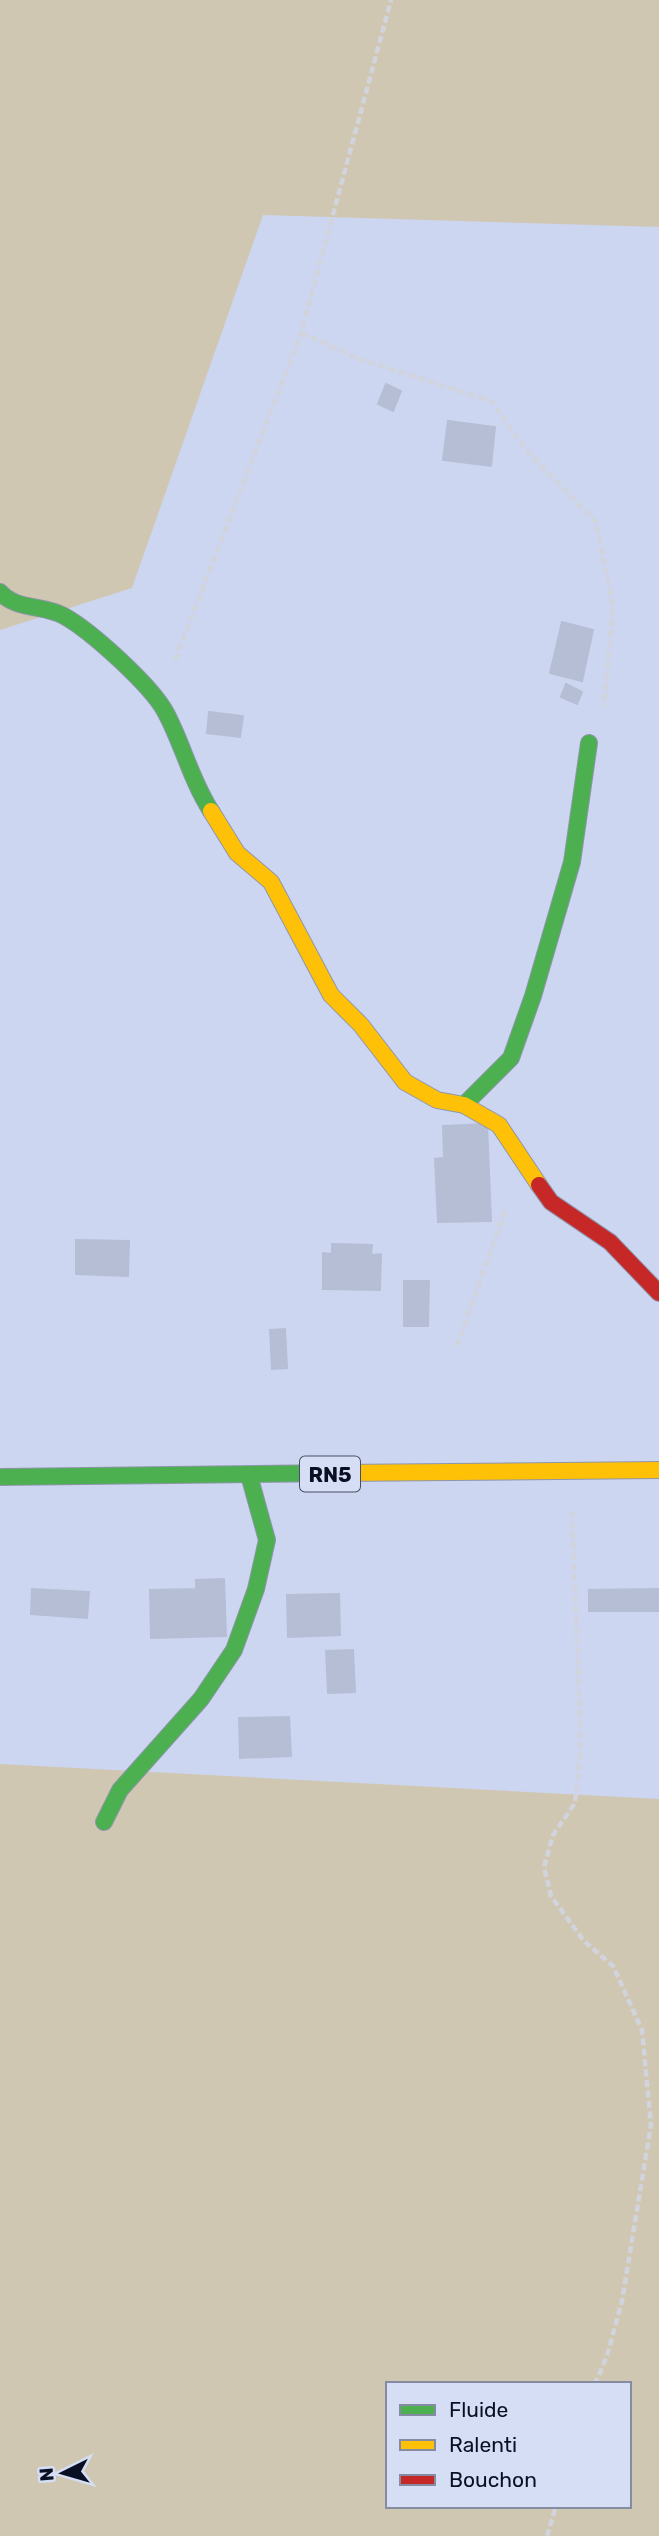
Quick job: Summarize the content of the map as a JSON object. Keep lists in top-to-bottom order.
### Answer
{
  "streets": {
    "main road": ["RN5"]
  },
  "legend": ["Fluide", "Ralenti", "Bouchon"],
  "north": "left"
}
